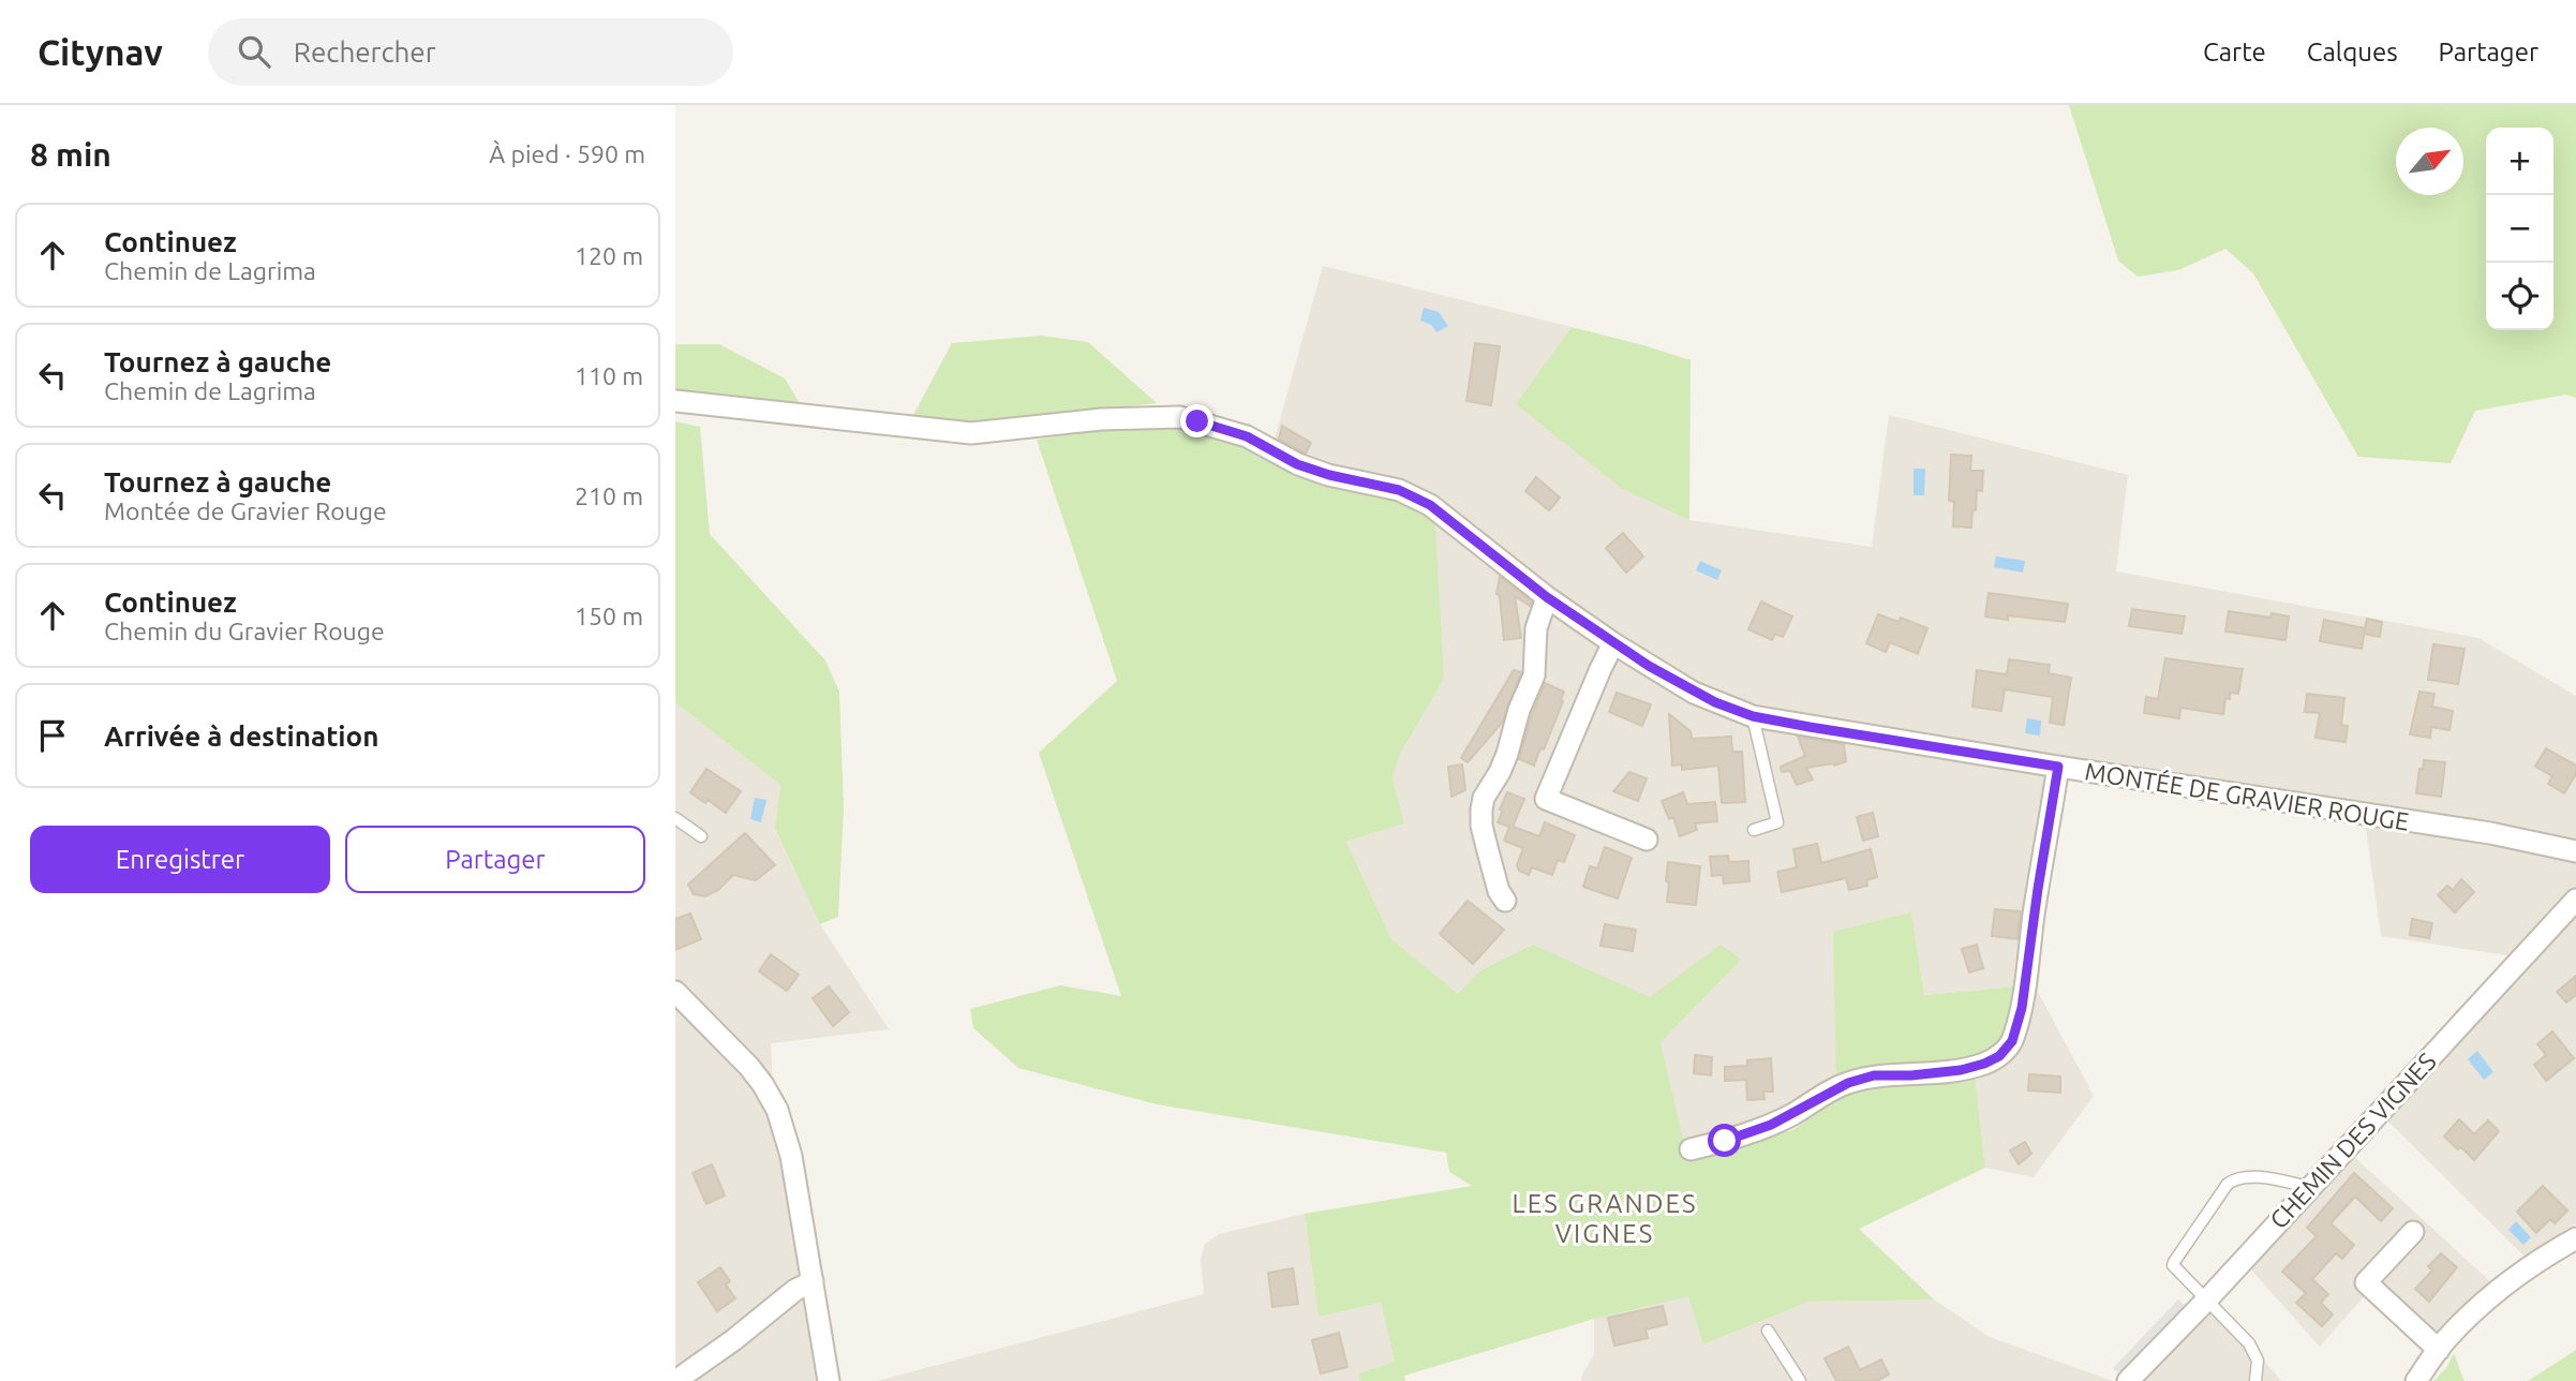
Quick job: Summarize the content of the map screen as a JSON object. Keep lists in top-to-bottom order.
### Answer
{
  "streets": {
    "street": ["MONTÉE DE GRAVIER ROUGE", "CHEMIN DES VIGNES"]
  },
  "districts": ["LES GRANDES VIGNES"],
  "north": "top right",
  "page": {
    "header": "Citynav",
    "search": "Rechercher",
    "nav": ["Carte", "Calques", "Partager"],
    "heading": ["8 min", "À pied · 590 m"],
    "map_buttons": ["+", "−"],
    "list": [
      ["Continuez", "Chemin de Lagrima", "120 m"],
      ["Tournez à gauche", "Chemin de Lagrima", "110 m"],
      ["Tournez à gauche", "Montée de Gravier Rouge", "210 m"],
      ["Continuez", "Chemin du Gravier Rouge", "150 m"],
      "Arrivée à destination"
    ],
    "buttons": ["Enregistrer", "Partager"]
  }
}
